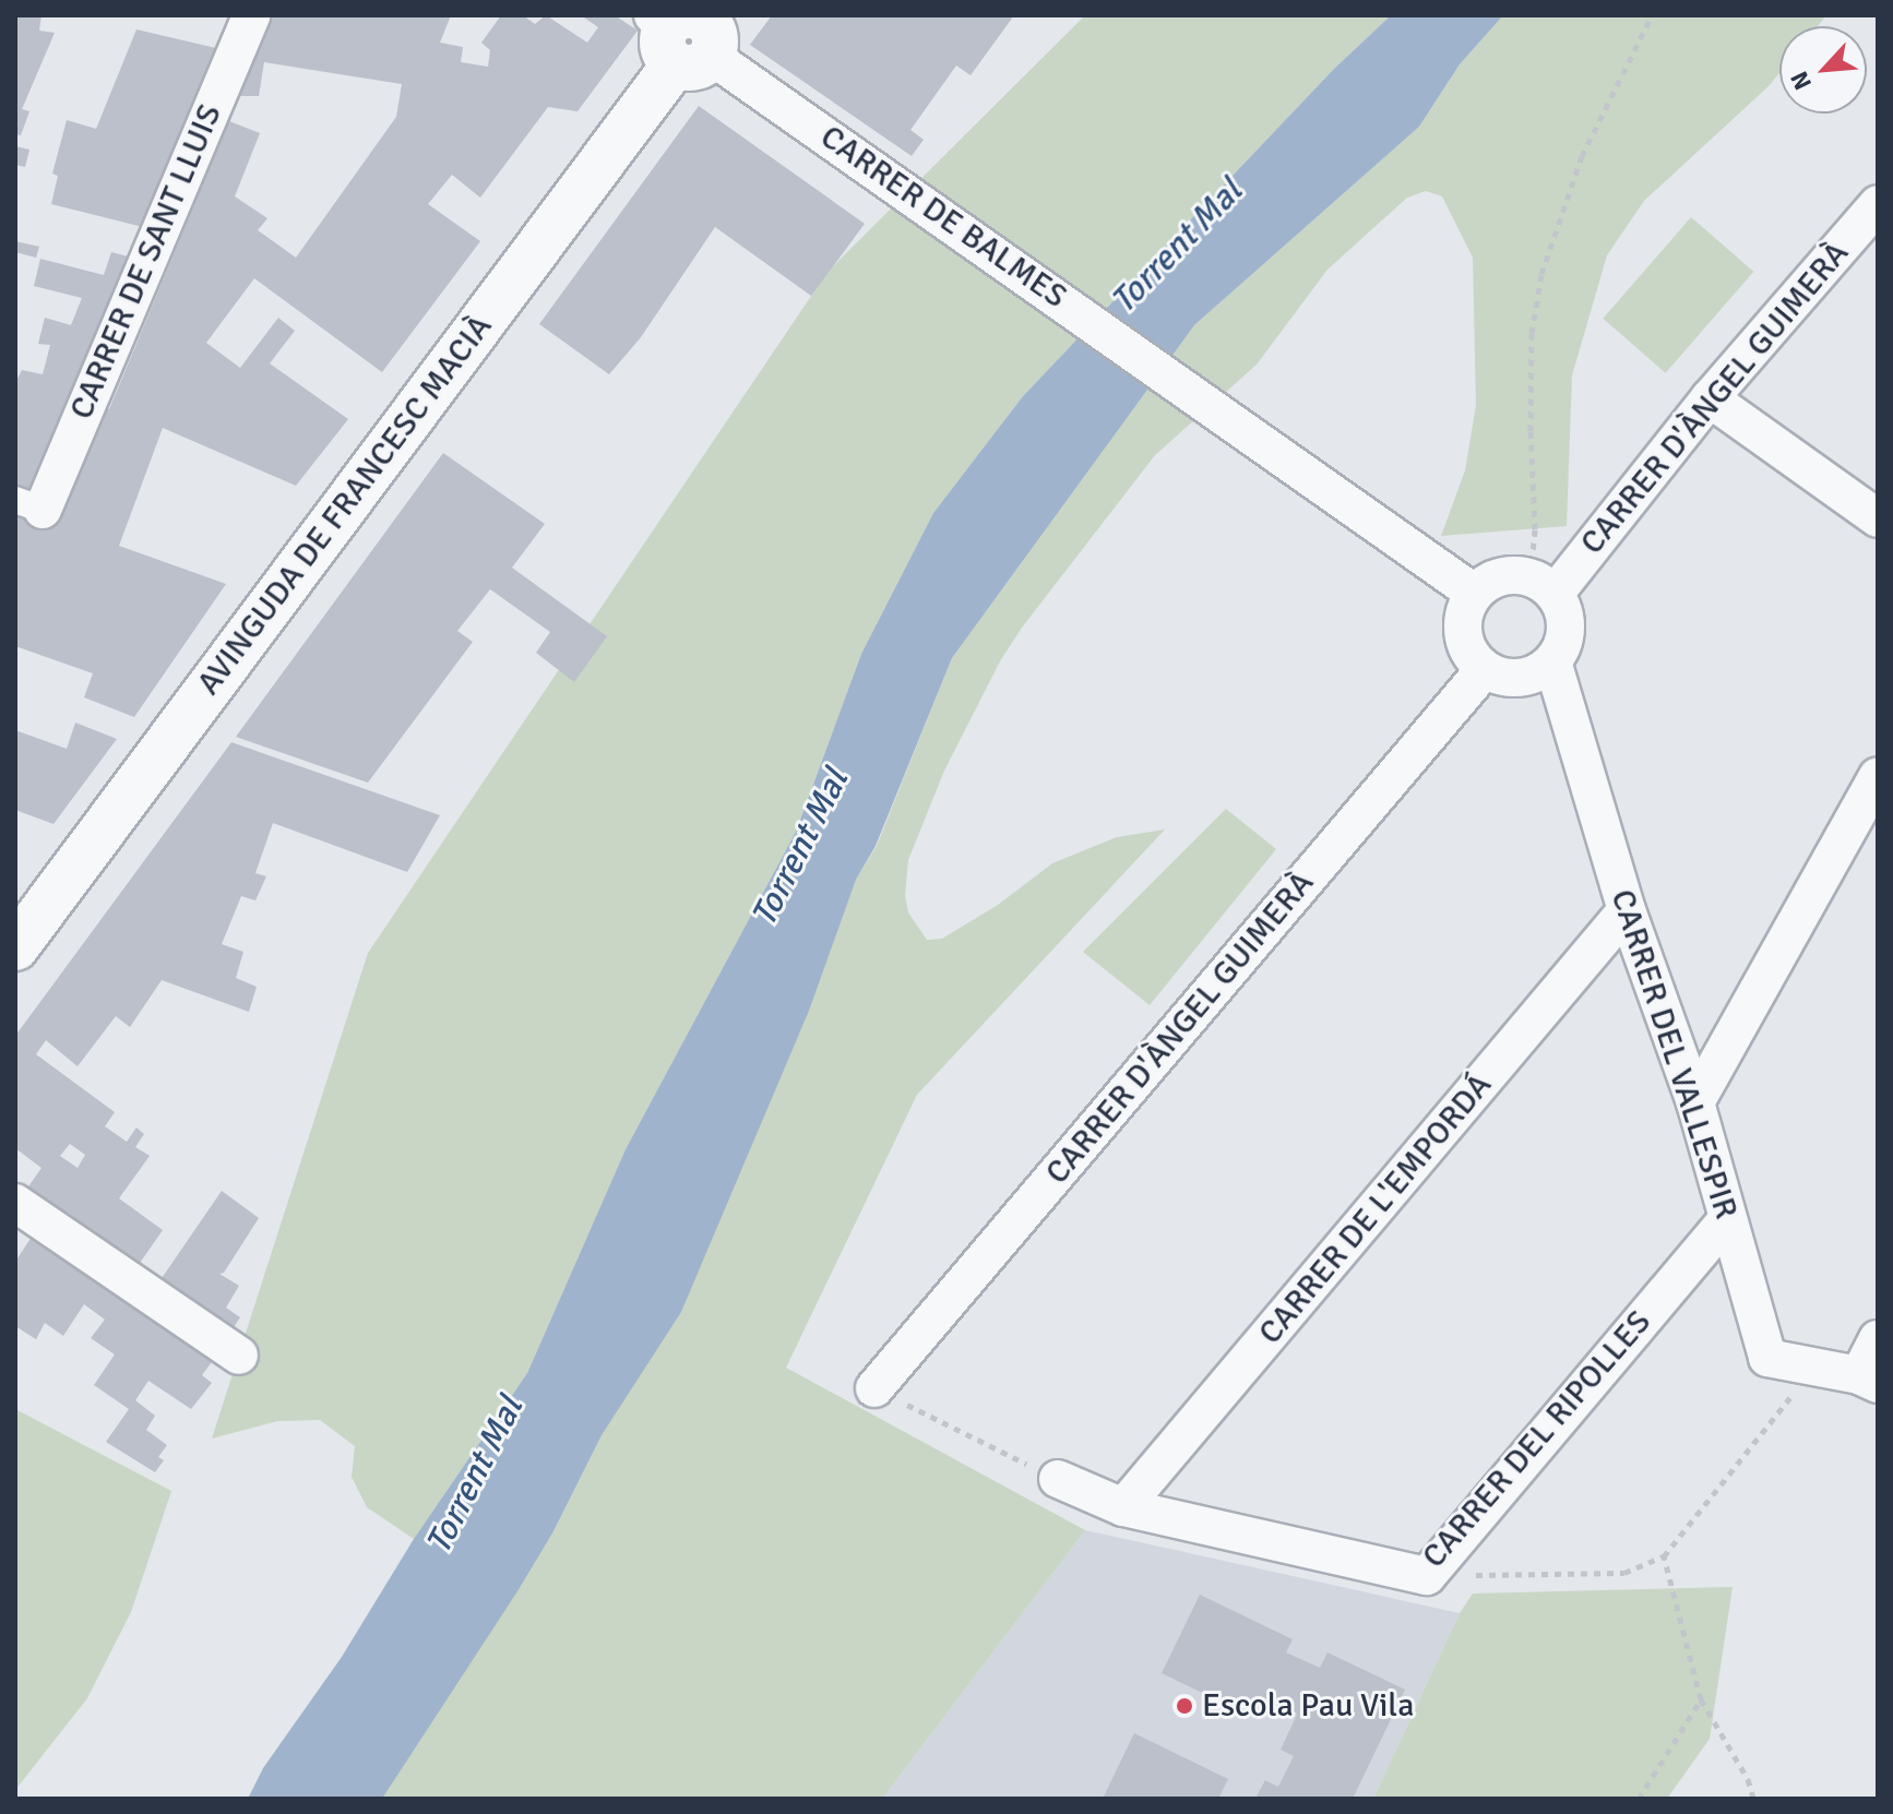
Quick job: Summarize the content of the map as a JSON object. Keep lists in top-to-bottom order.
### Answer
{
  "streets": {
    "street": [
      "CARRER DE BALMES",
      "CARRER DE SANT LLUIS",
      "CARRER D'ÀNGEL GUIMERÀ",
      "AVINGUDA DE FRANCESC MACIÀ",
      "CARRER DEL VALLESPIR",
      "CARRER DE L'EMPORDÁ",
      "CARRER DEL RIPOLLES"
    ]
  },
  "crossings": [
    ["CARRER DE BALMES", "CARRER D'ÀNGEL GUIMERÀ"],
    ["CARRER DE BALMES", "AVINGUDA DE FRANCESC MACIÀ"],
    ["CARRER DE BALMES", "CARRER DEL VALLESPIR"],
    ["CARRER D'ÀNGEL GUIMERÀ", "CARRER DEL VALLESPIR"],
    ["CARRER DEL VALLESPIR", "CARRER DE L'EMPORDÁ"],
    ["CARRER DEL VALLESPIR", "CARRER DEL RIPOLLES"],
    ["CARRER DE L'EMPORDÁ", "CARRER DEL RIPOLLES"]
  ],
  "water": ["Torrent Mal"],
  "places": ["Escola Pau Vila"],
  "north": "bottom left"
}
